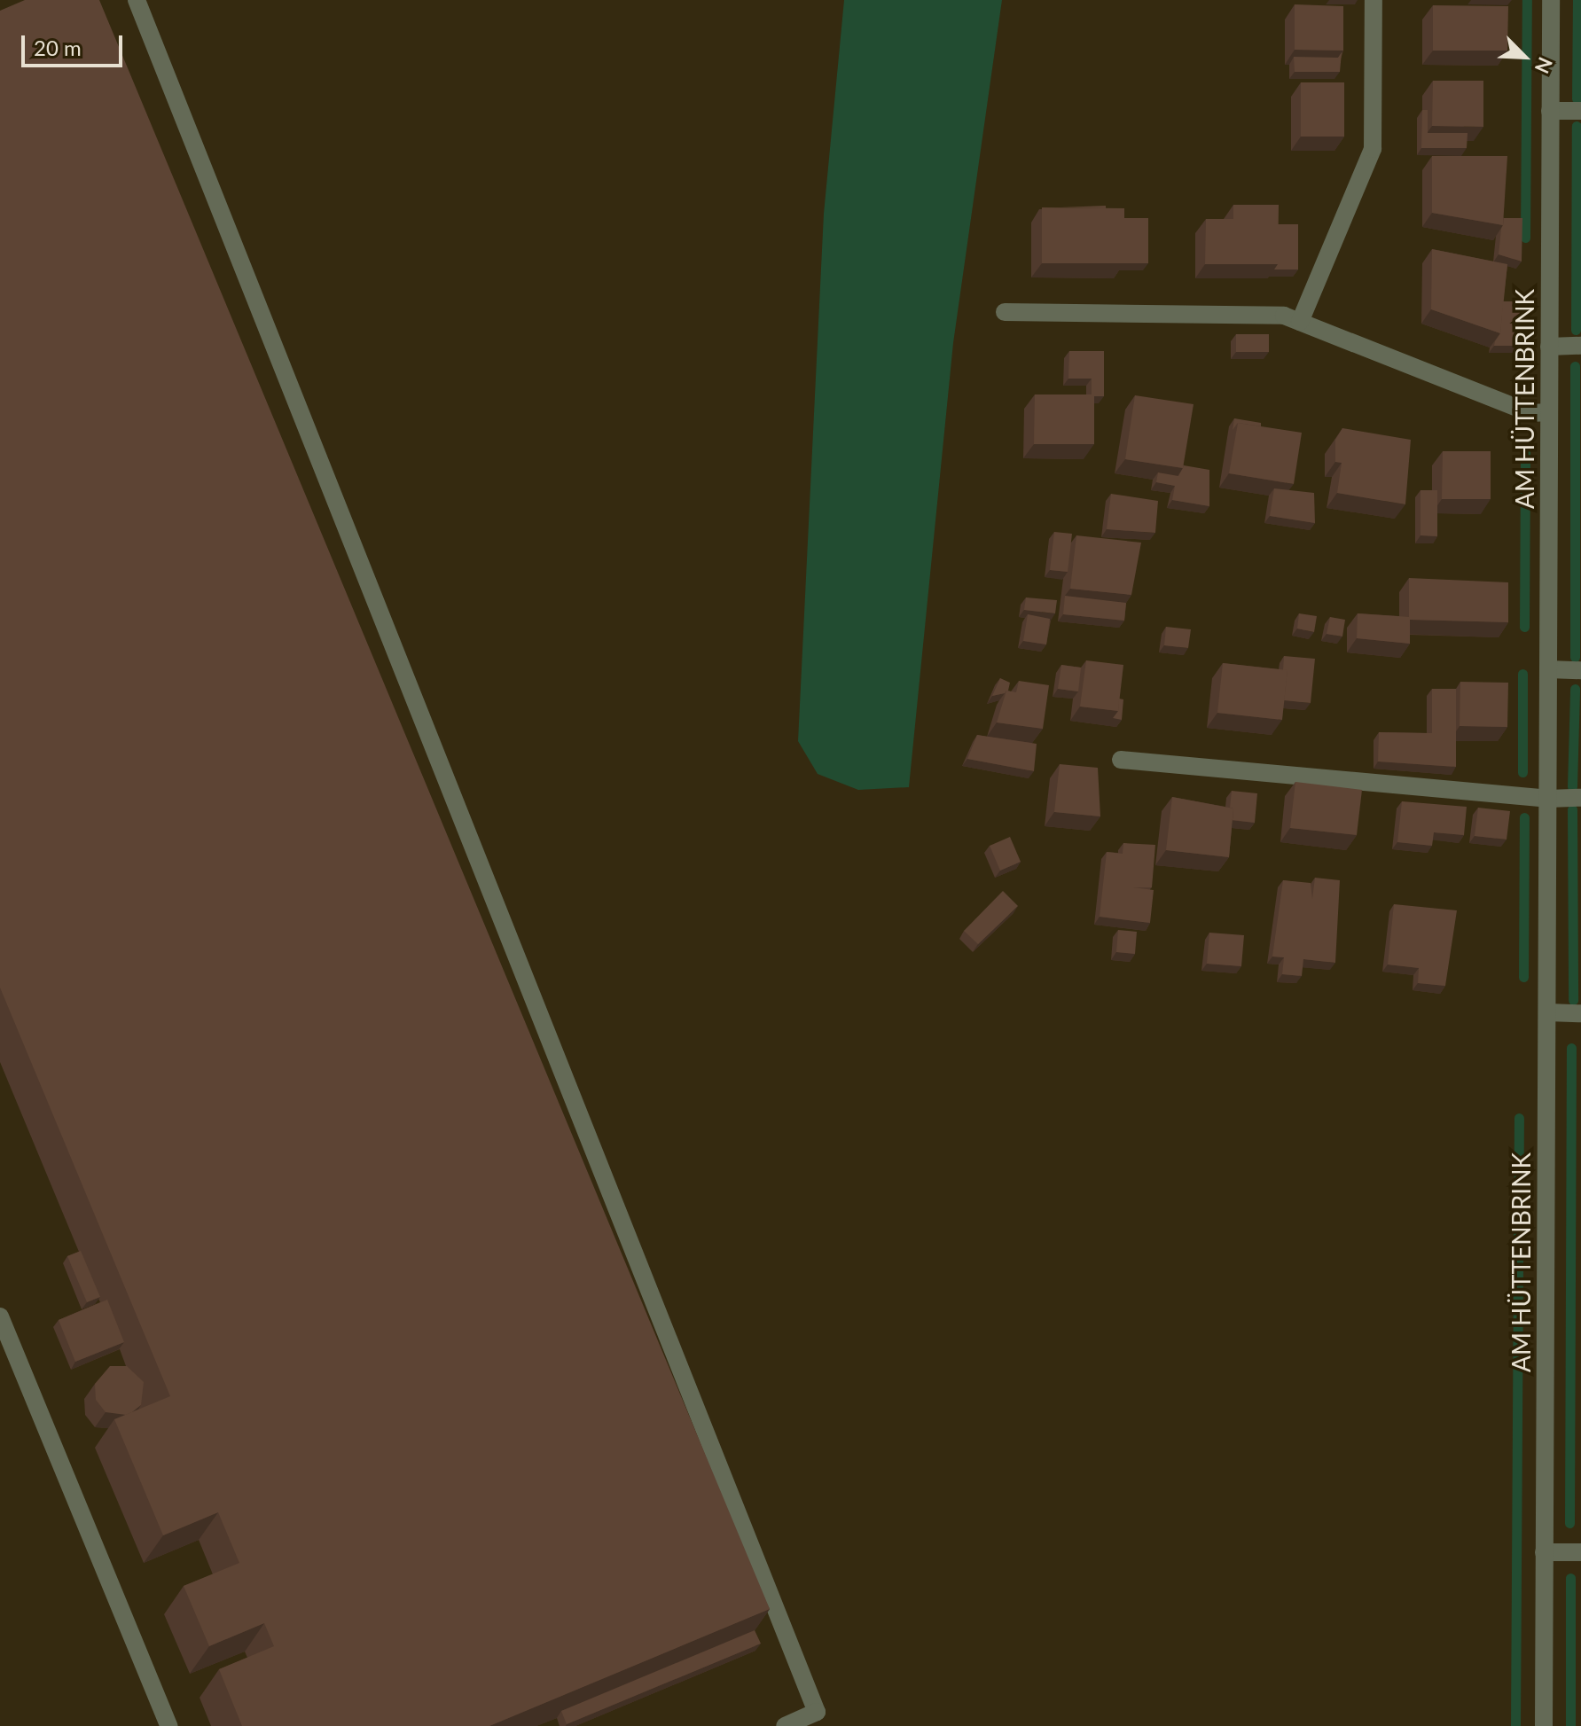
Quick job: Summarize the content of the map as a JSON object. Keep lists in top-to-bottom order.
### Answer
{
  "streets": {
    "street": ["AM HÜTTENBRINK"]
  },
  "scale_bar": "20 m",
  "north": "bottom right"
}
